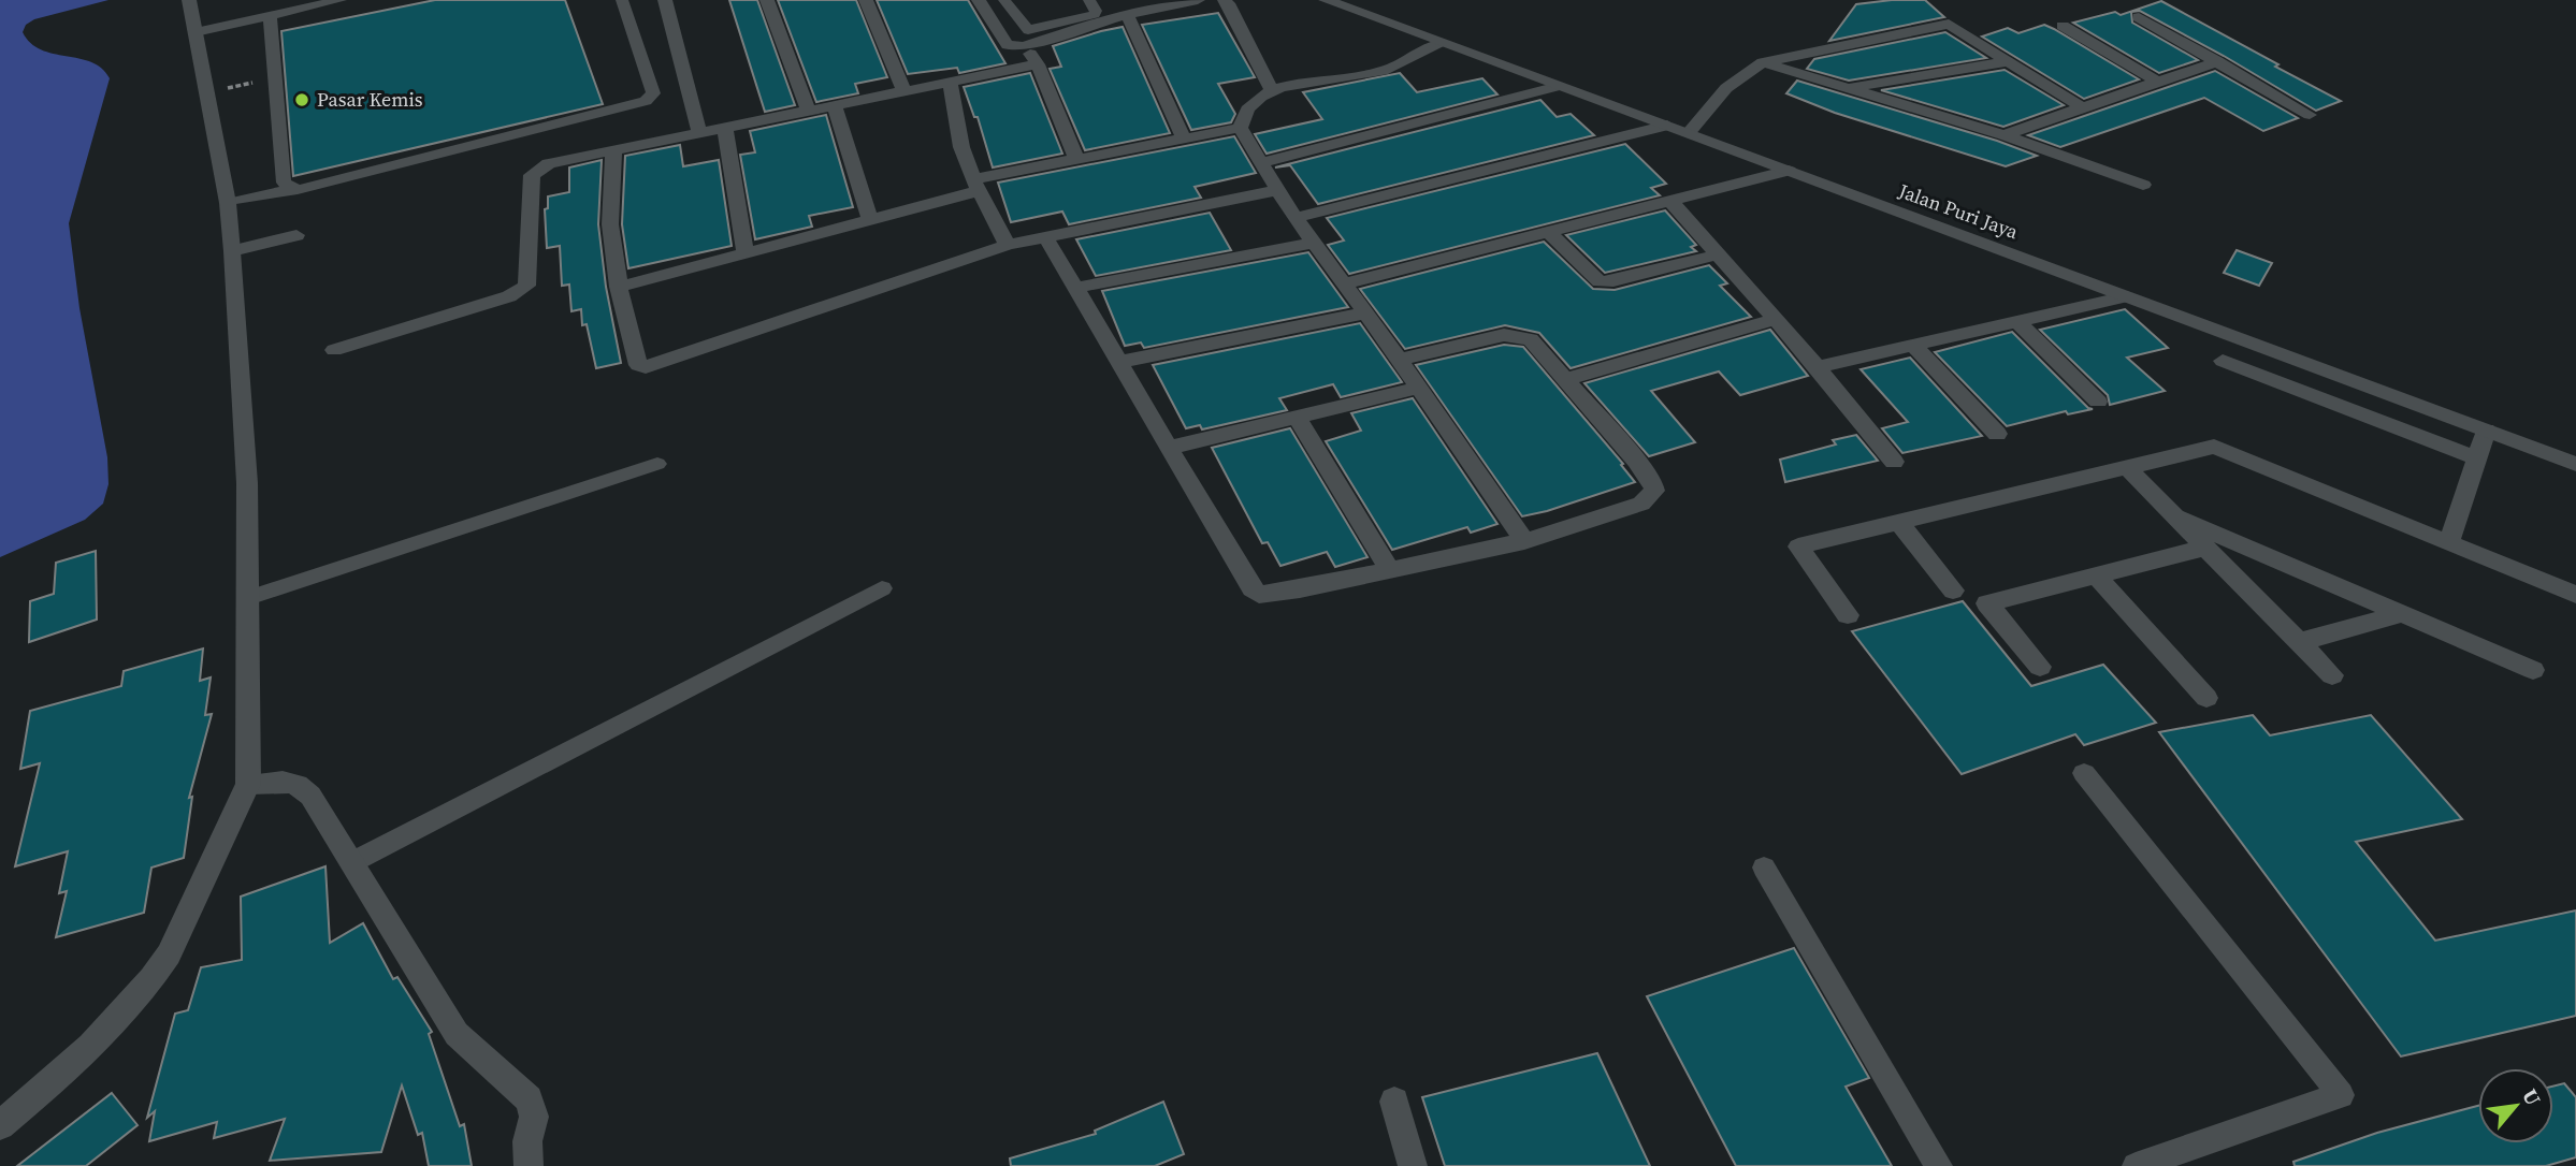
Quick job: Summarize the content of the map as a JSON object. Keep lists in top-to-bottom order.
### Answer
{
  "streets": {
    "street": ["Jalan Puri Jaya"]
  },
  "places": ["Pasar Kemis"],
  "north": "top right"
}
